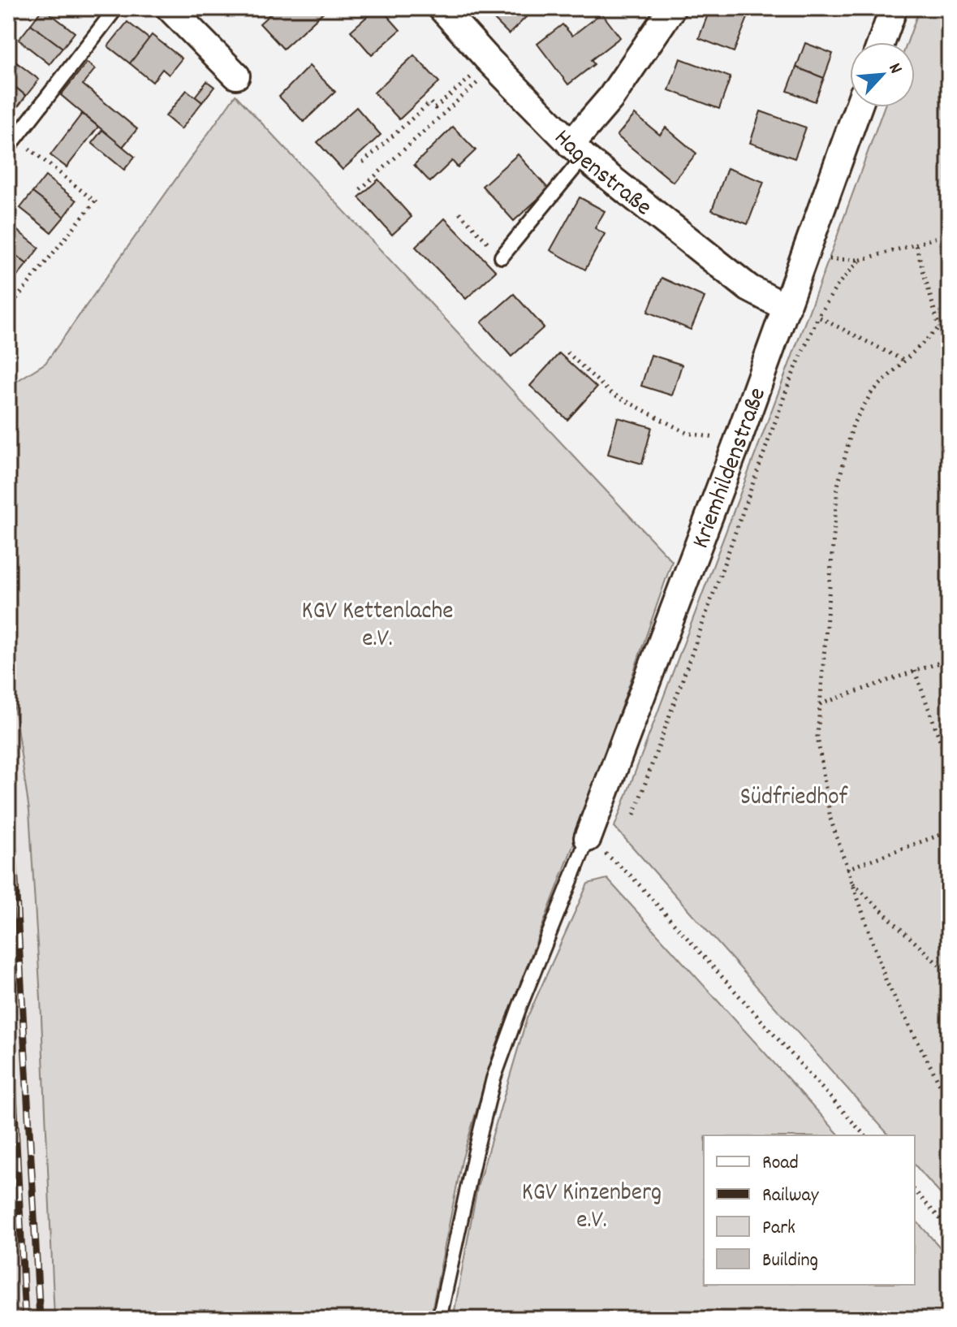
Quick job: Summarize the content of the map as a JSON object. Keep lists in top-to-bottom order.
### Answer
{
  "streets": {
    "street": ["Hagenstraße", "Kriemhildenstraße"]
  },
  "crossings": [
    ["Hagenstraße", "Kriemhildenstraße"]
  ],
  "parks": ["KGV Kettenlache e.V.", "Südfriedhof", "KGV Kinzenberg e.V."],
  "legend": [
    "Road",
    "Railway",
    "Park",
    "Building"
  ],
  "north": "top right"
}
